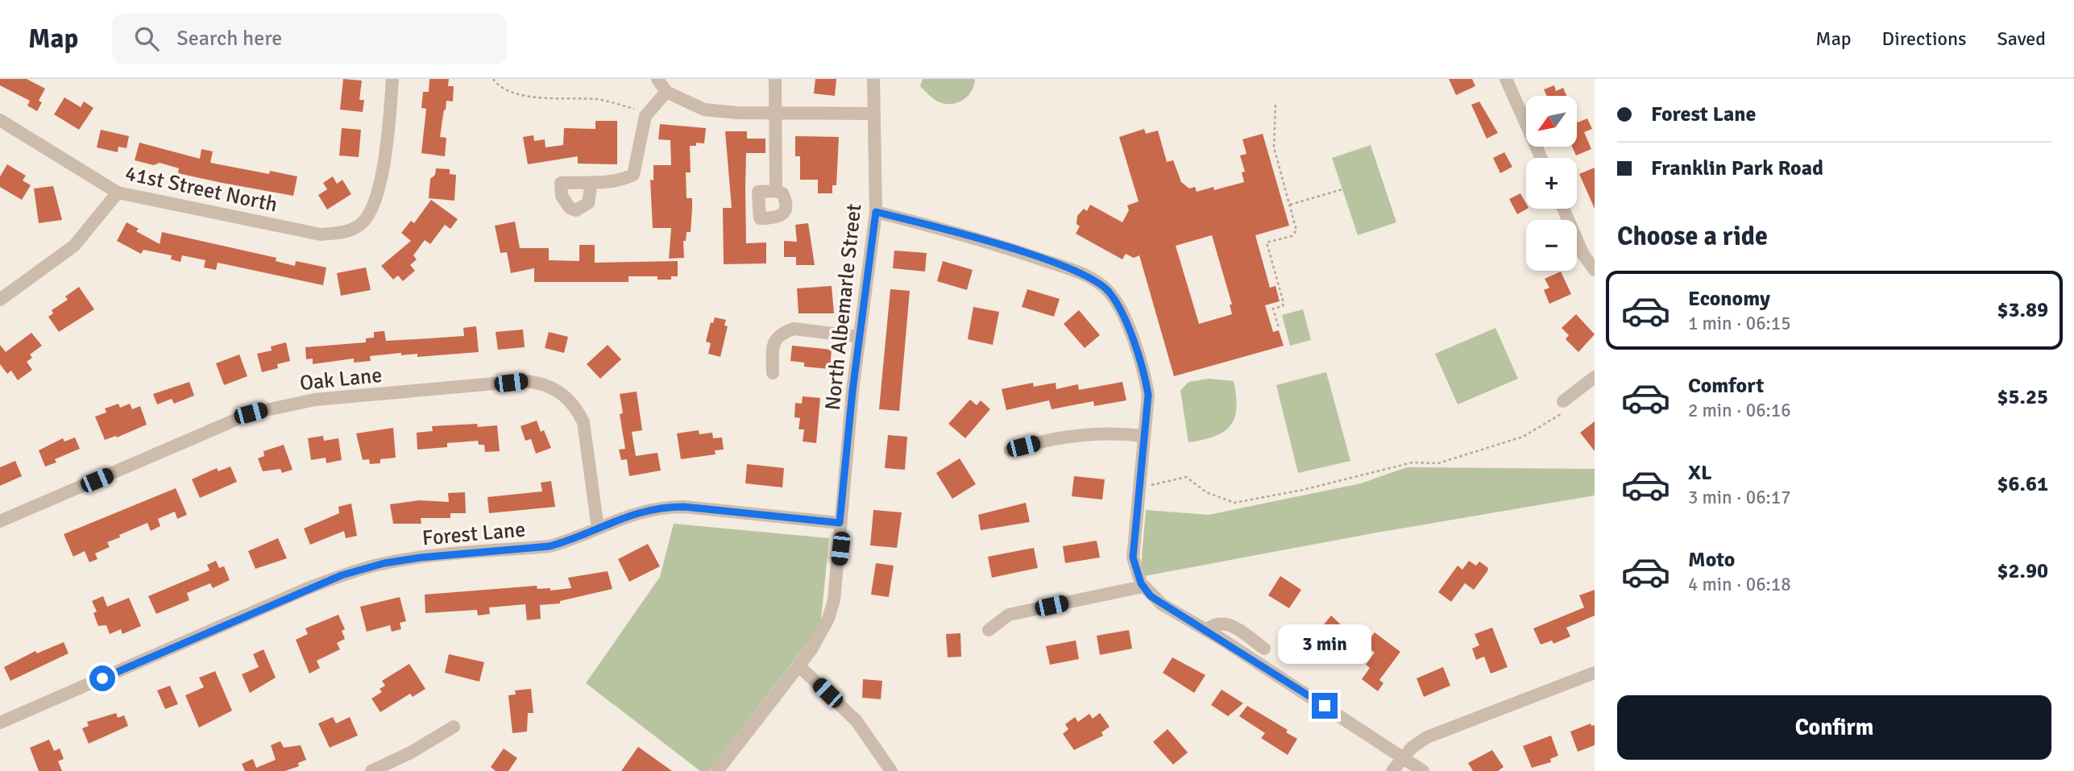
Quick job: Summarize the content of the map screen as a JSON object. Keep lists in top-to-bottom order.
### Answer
{
  "streets": {
    "street": [
      "41st Street North",
      "North Albemarle Street",
      "Oak Lane",
      "Forest Lane"
    ]
  },
  "crossings": [
    ["North Albemarle Street", "Forest Lane"],
    ["Oak Lane", "Forest Lane"]
  ],
  "north": "bottom left",
  "page": {
    "header": "Map",
    "search": "Search here",
    "nav": ["Map", "Directions", "Saved"],
    "banner": ["Forest Lane", "Franklin Park Road"],
    "map_buttons": ["+", "−"],
    "heading": "Choose a ride",
    "list": [
      {
        "name": "Economy",
        "note": "1 min · 06:15",
        "value": "$3.89"
      },
      {
        "name": "Comfort",
        "note": "2 min · 06:16",
        "value": "$5.25"
      },
      {
        "name": "XL",
        "note": "3 min · 06:17",
        "value": "$6.61"
      },
      {
        "name": "Moto",
        "note": "4 min · 06:18",
        "value": "$2.90"
      }
    ],
    "bubble": "3 min",
    "buttons": "Confirm"
  }
}
